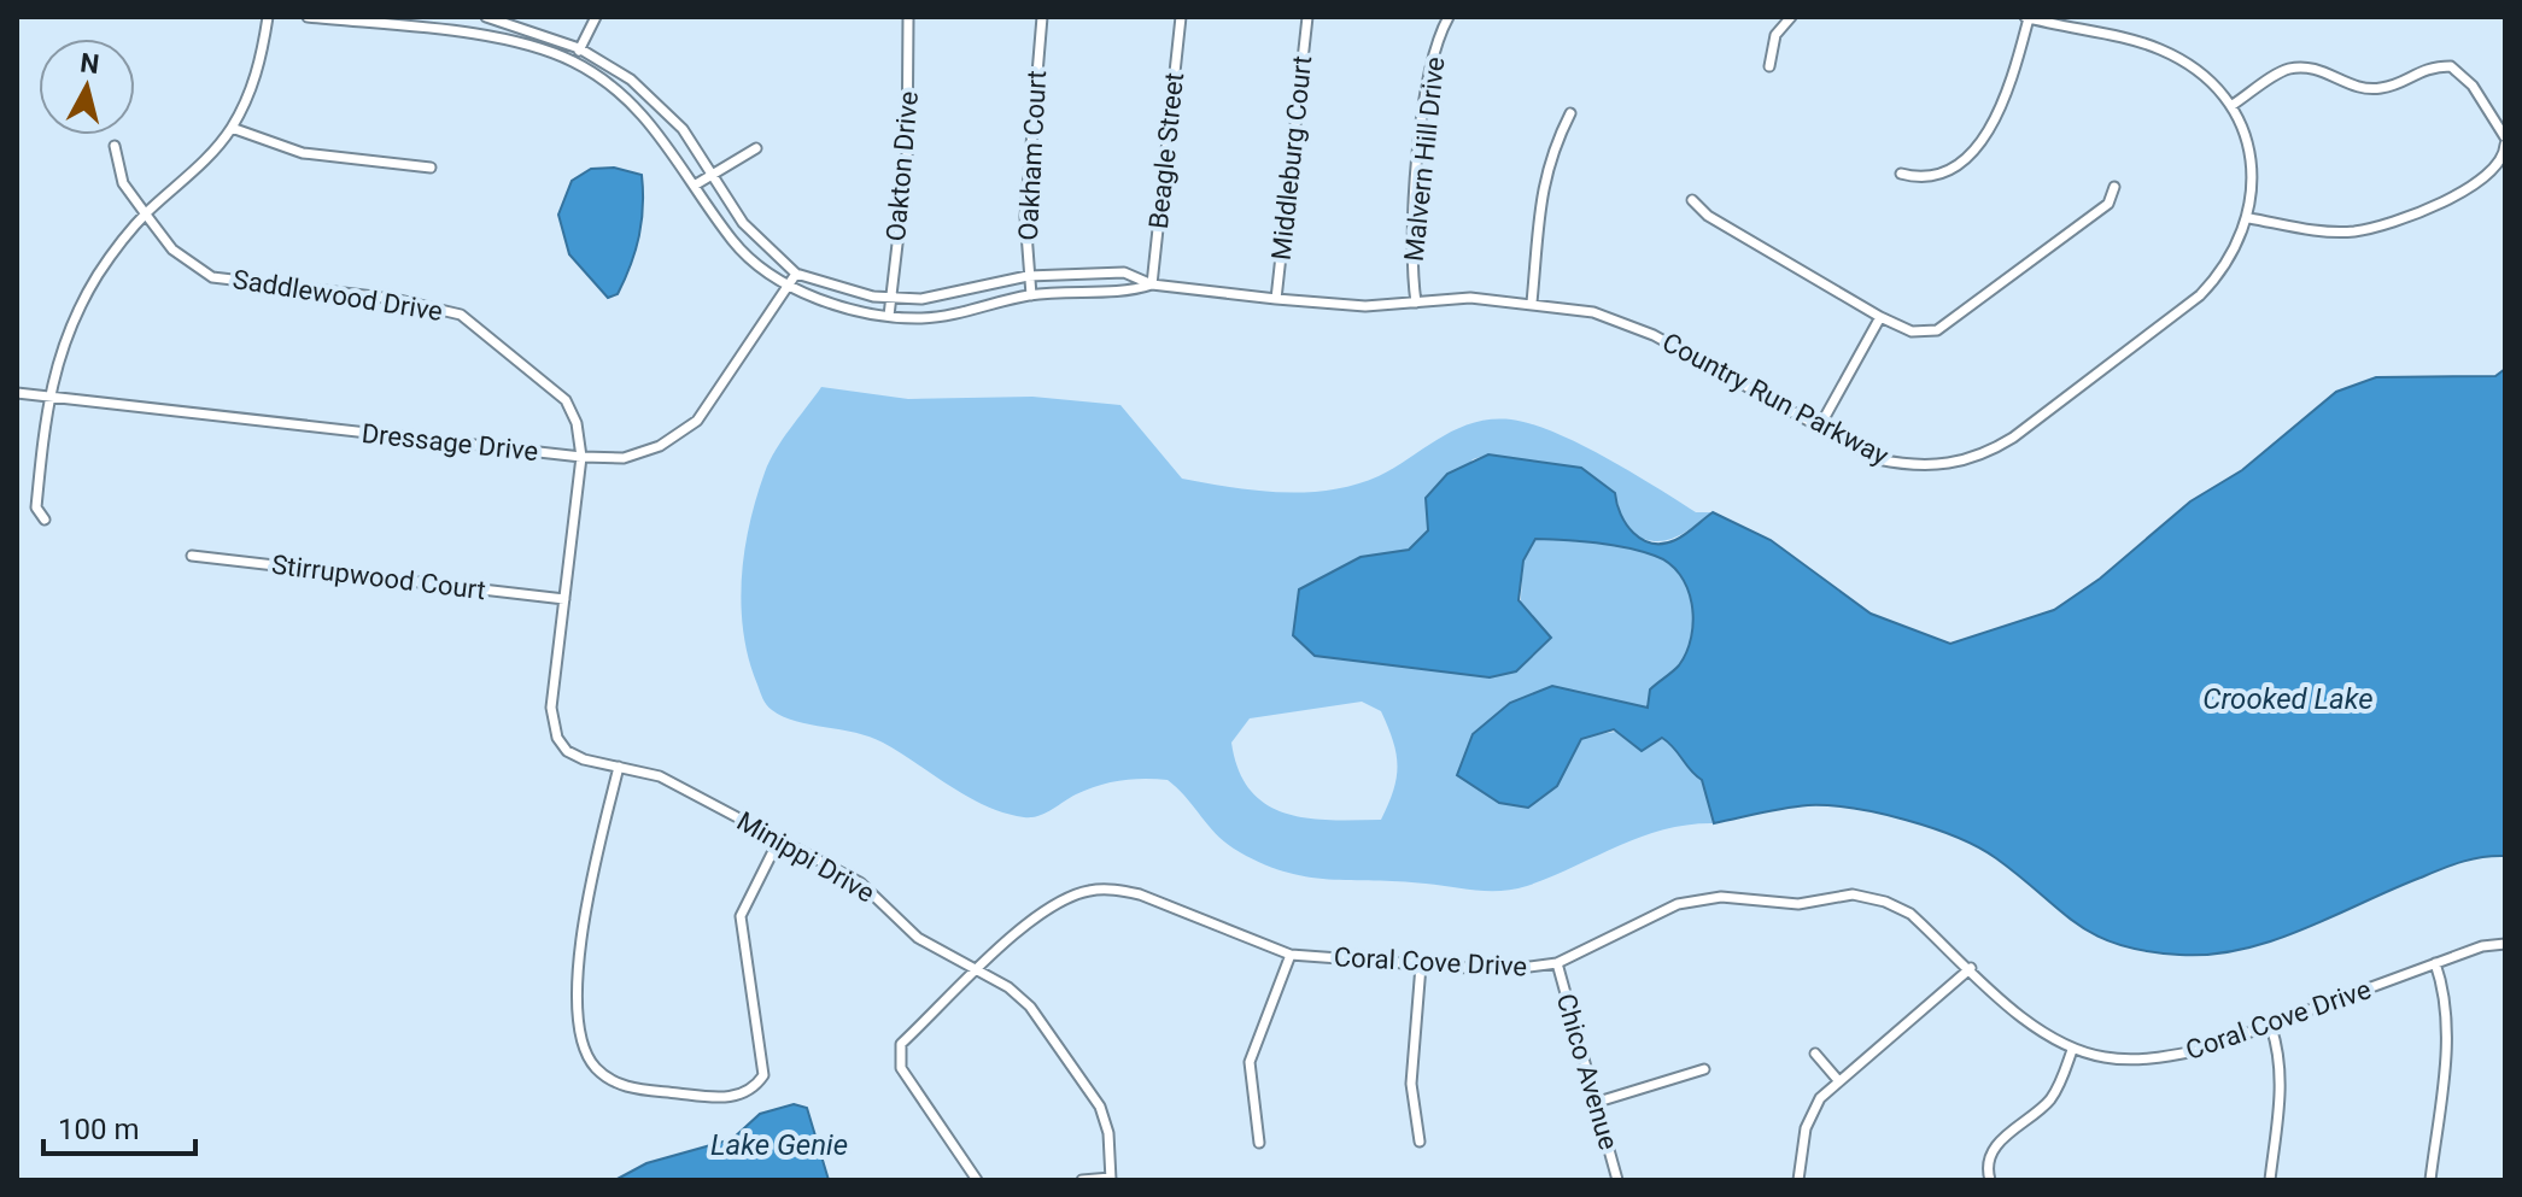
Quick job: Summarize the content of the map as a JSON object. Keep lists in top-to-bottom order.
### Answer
{
  "streets": {
    "street": [
      "Beagle Street",
      "Oakham Court",
      "Middleburg Court",
      "Malvern Hill Drive",
      "Oakton Drive",
      "Saddlewood Drive",
      "Country Run Parkway",
      "Dressage Drive",
      "Stirrupwood Court",
      "Minippi Drive",
      "Coral Cove Drive",
      "Chico Avenue"
    ]
  },
  "crossings": [
    ["Beagle Street", "Country Run Parkway"],
    ["Oakham Court", "Country Run Parkway"],
    ["Middleburg Court", "Country Run Parkway"],
    ["Malvern Hill Drive", "Country Run Parkway"],
    ["Oakton Drive", "Country Run Parkway"],
    ["Saddlewood Drive", "Dressage Drive"],
    ["Saddlewood Drive", "Stirrupwood Court"],
    ["Saddlewood Drive", "Minippi Drive"],
    ["Country Run Parkway", "Dressage Drive"],
    ["Minippi Drive", "Coral Cove Drive"],
    ["Coral Cove Drive", "Chico Avenue"]
  ],
  "water": ["Crooked Lake", "Lake Genie"],
  "scale_bar": "100 m",
  "north": "top"
}
